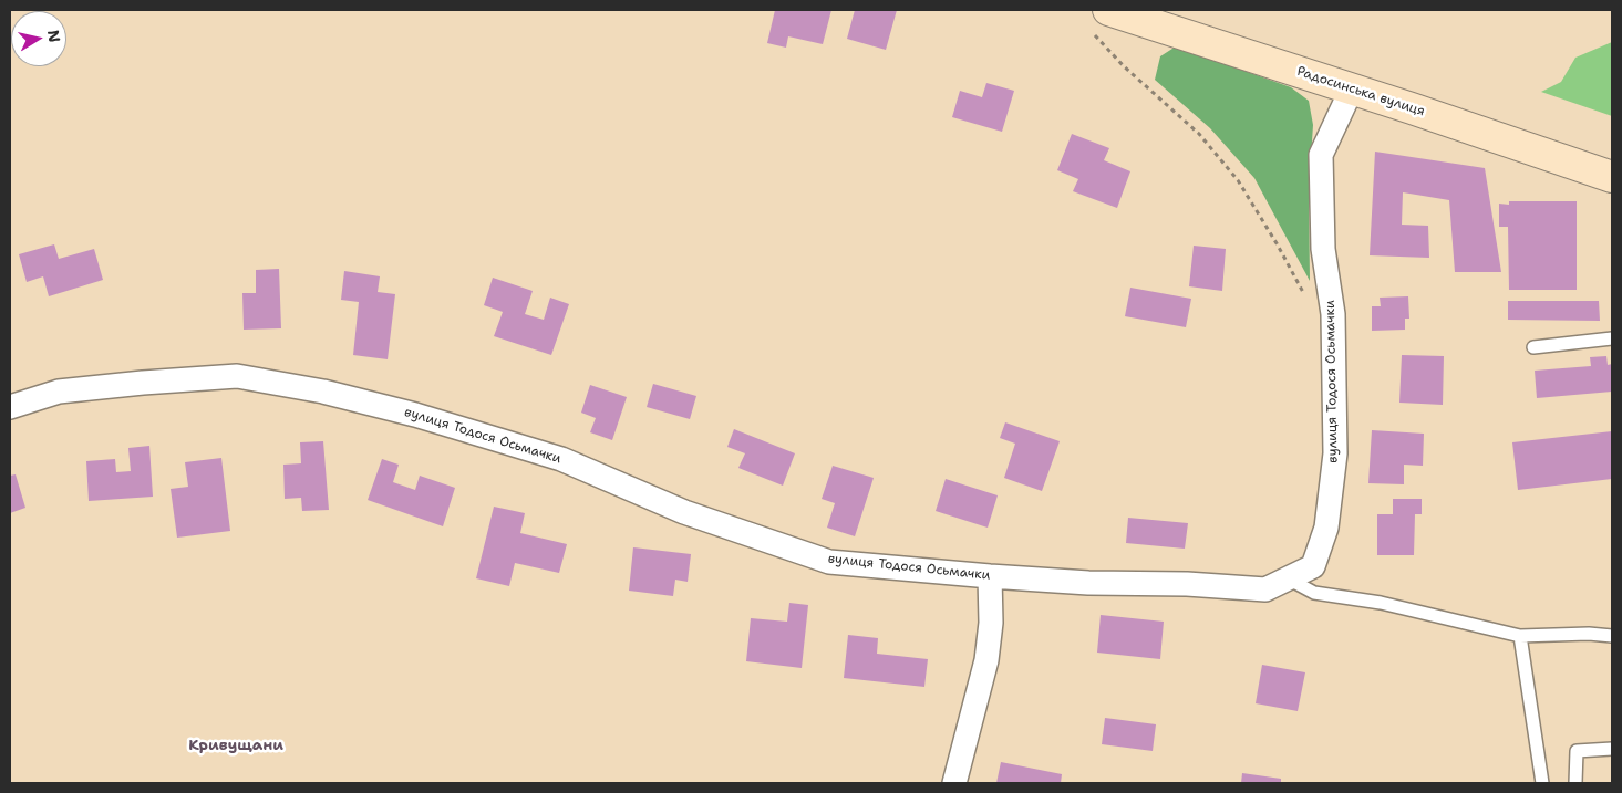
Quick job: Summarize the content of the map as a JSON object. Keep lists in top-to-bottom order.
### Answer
{
  "streets": {
    "street": ["Радосинська вулиця", "вулиця Тодося Осьмачки"]
  },
  "crossings": [
    ["Радосинська вулиця", "вулиця Тодося Осьмачки"]
  ],
  "districts": ["Кривущани"],
  "north": "right"
}
